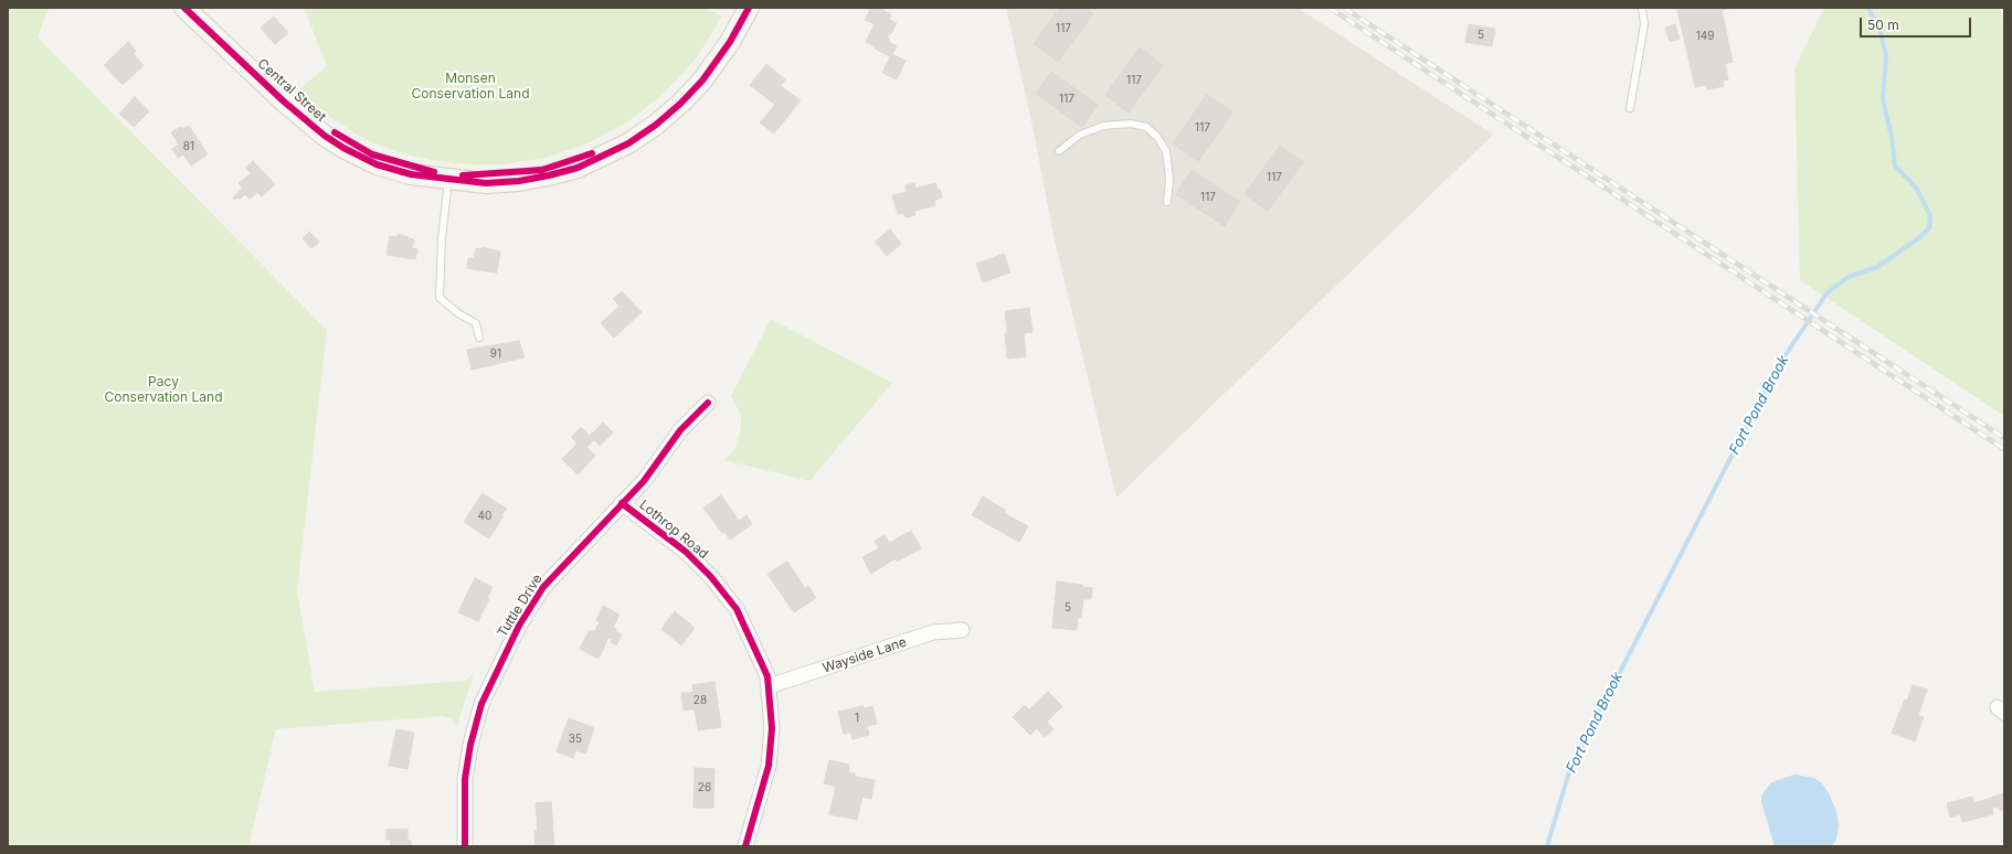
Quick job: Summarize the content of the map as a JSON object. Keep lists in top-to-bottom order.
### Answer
{
  "streets": {
    "street": [
      "Central Street",
      "Lothrop Road",
      "Tuttle Drive",
      "Wayside Lane"
    ]
  },
  "crossings": [
    ["Lothrop Road", "Tuttle Drive"],
    ["Lothrop Road", "Wayside Lane"]
  ],
  "water": ["Fort Pond Brook"],
  "parks": ["Monsen Conservation Land", "Pacy Conservation Land"],
  "house_numbers": [
    "117",
    "5",
    "149",
    "117",
    "117",
    "117",
    "81",
    "117",
    "117",
    "91",
    "40",
    "5",
    "28",
    "1",
    "35",
    "26"
  ],
  "scale_bar": "50 m"
}
